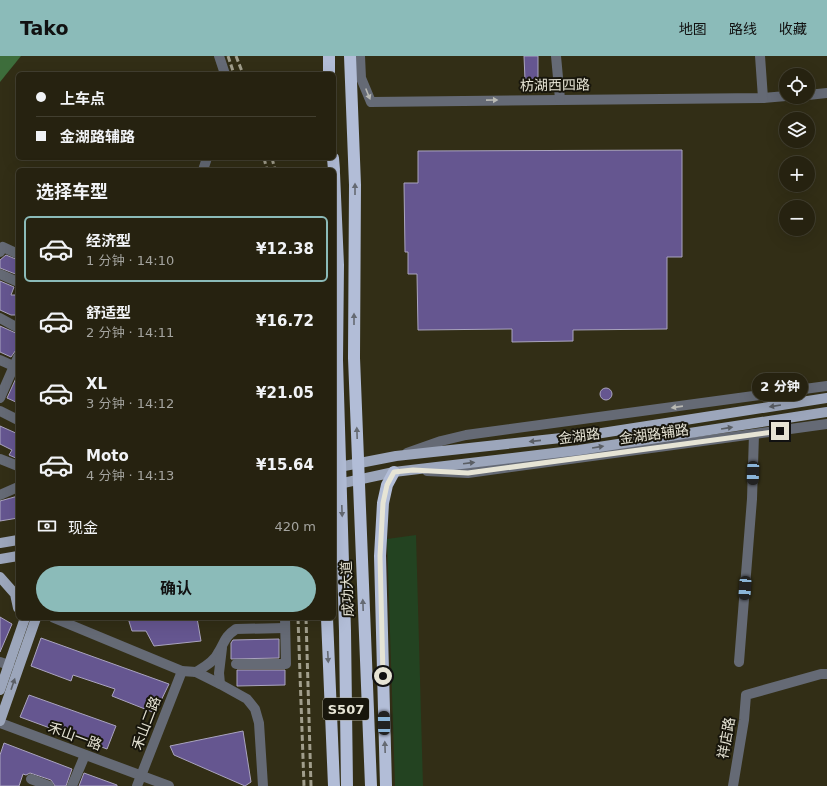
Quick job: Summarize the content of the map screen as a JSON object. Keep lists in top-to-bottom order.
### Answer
{
  "streets": {
    "highway": ["成功大道", "S507"],
    "main road": ["金湖路"],
    "street": [
      "枋湖西四路",
      "金湖路辅路",
      "禾山二路",
      "禾山一路",
      "祥店路"
    ]
  },
  "crossings": [
    ["金湖路辅路", "金湖路"],
    ["禾山二路", "禾山一路"]
  ],
  "one_way": ["枋湖西四路"],
  "page": {
    "header": "Tako",
    "nav": ["地图", "路线", "收藏"],
    "map_buttons": ["+", "−"],
    "banner": ["上车点", "金湖路辅路"],
    "heading": "选择车型",
    "list": [
      {
        "name": "经济型",
        "note": "1 分钟 · 14:10",
        "value": "¥12.38"
      },
      {
        "name": "舒适型",
        "note": "2 分钟 · 14:11",
        "value": "¥16.72"
      },
      {
        "name": "XL",
        "note": "3 分钟 · 14:12",
        "value": "¥21.05"
      },
      {
        "name": "Moto",
        "note": "4 分钟 · 14:13",
        "value": "¥15.64"
      }
    ],
    "bubble": "2 分钟",
    "pay": ["现金", "420 m"],
    "buttons": "确认"
  }
}
